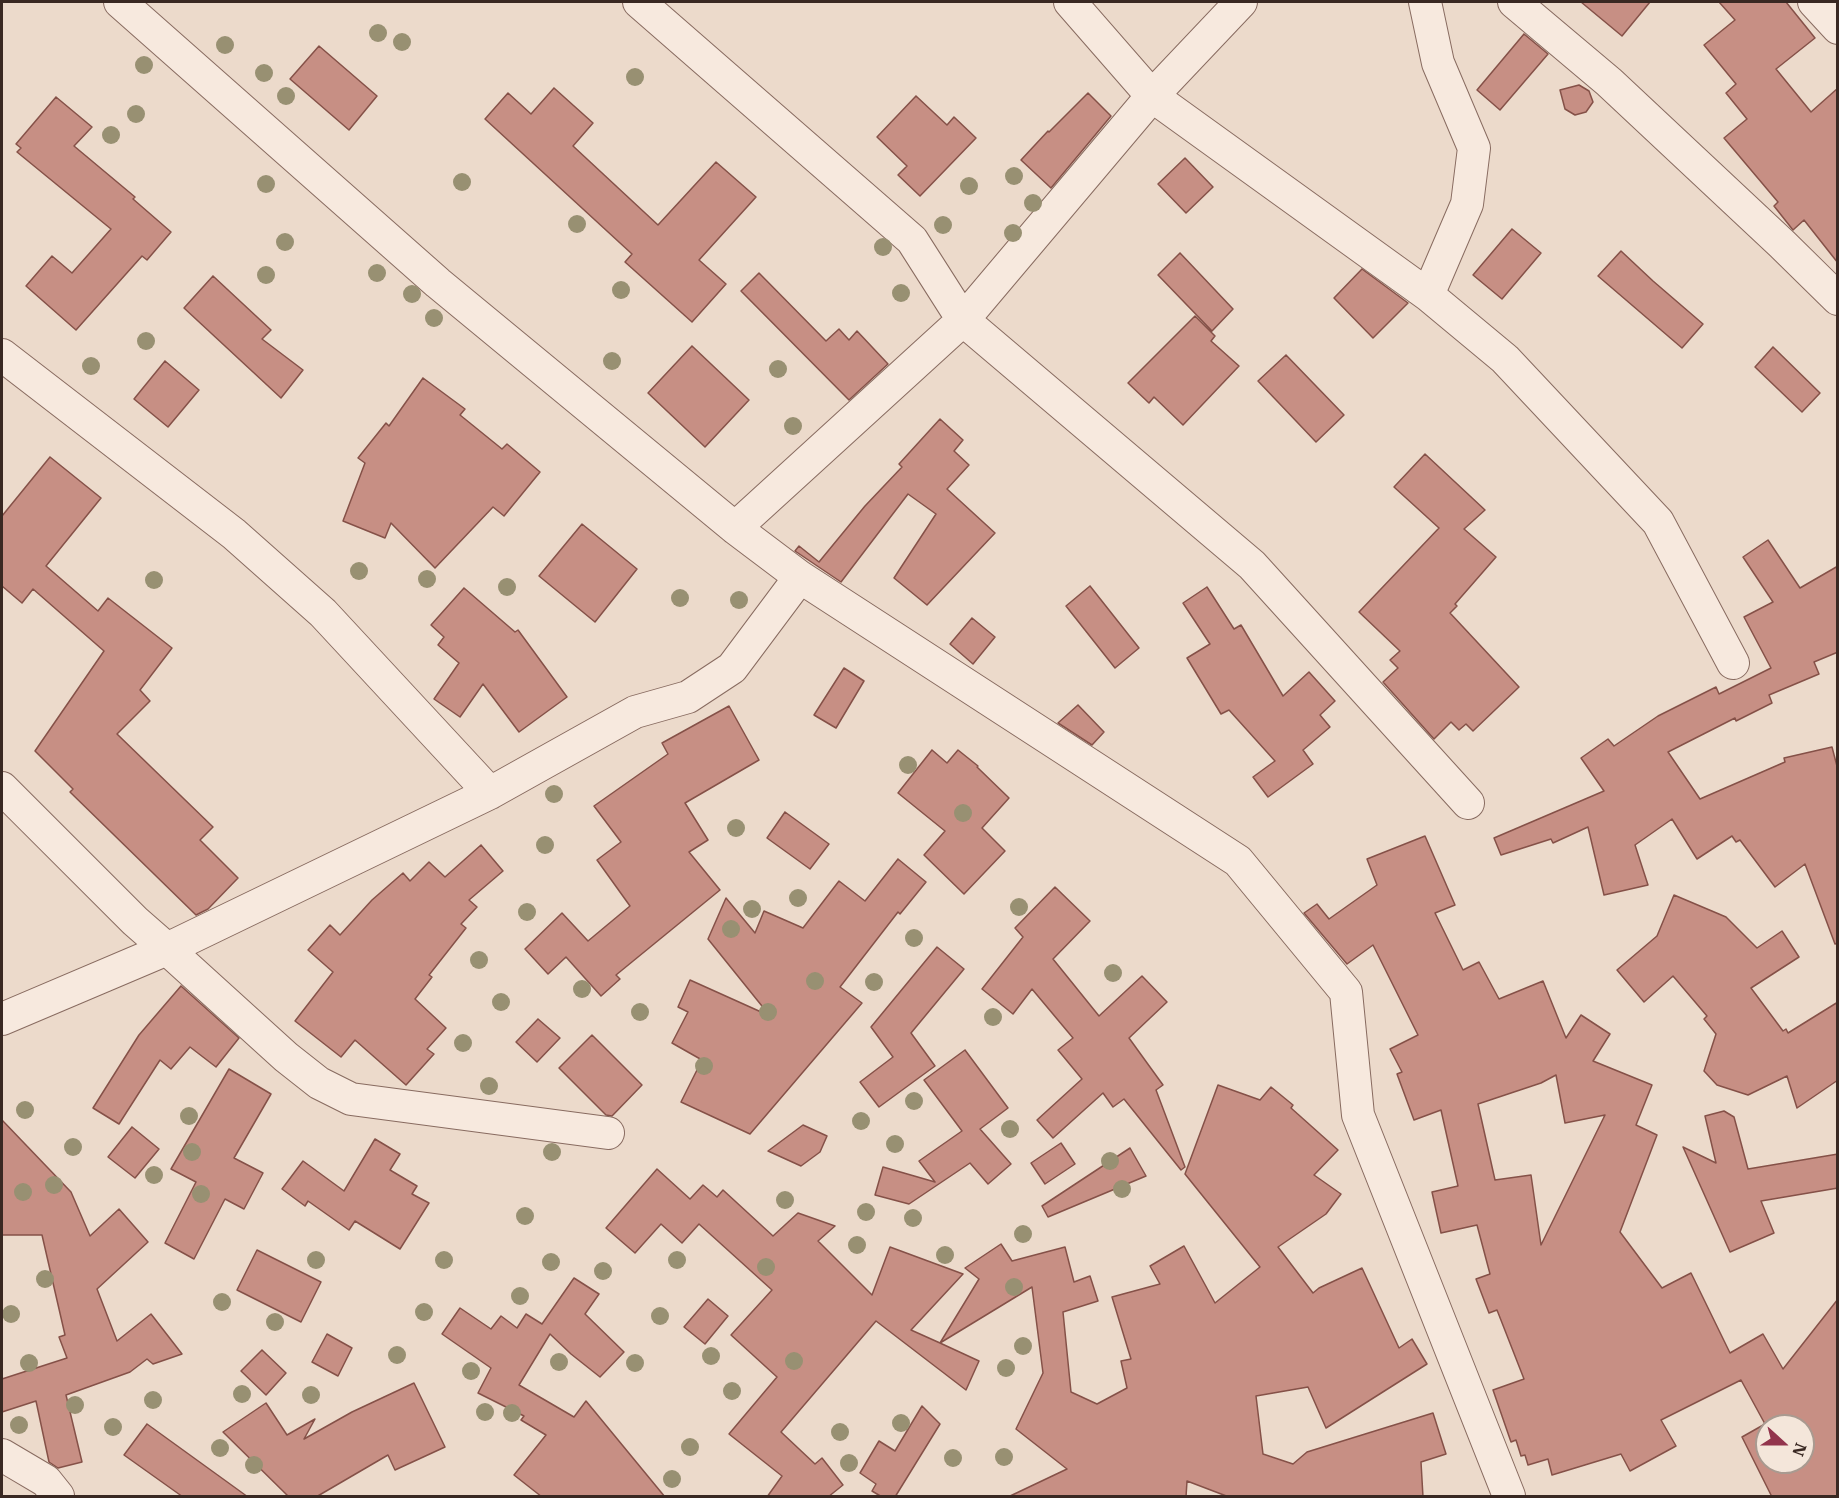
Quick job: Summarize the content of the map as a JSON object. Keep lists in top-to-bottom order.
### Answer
{
  "north": "right"
}
